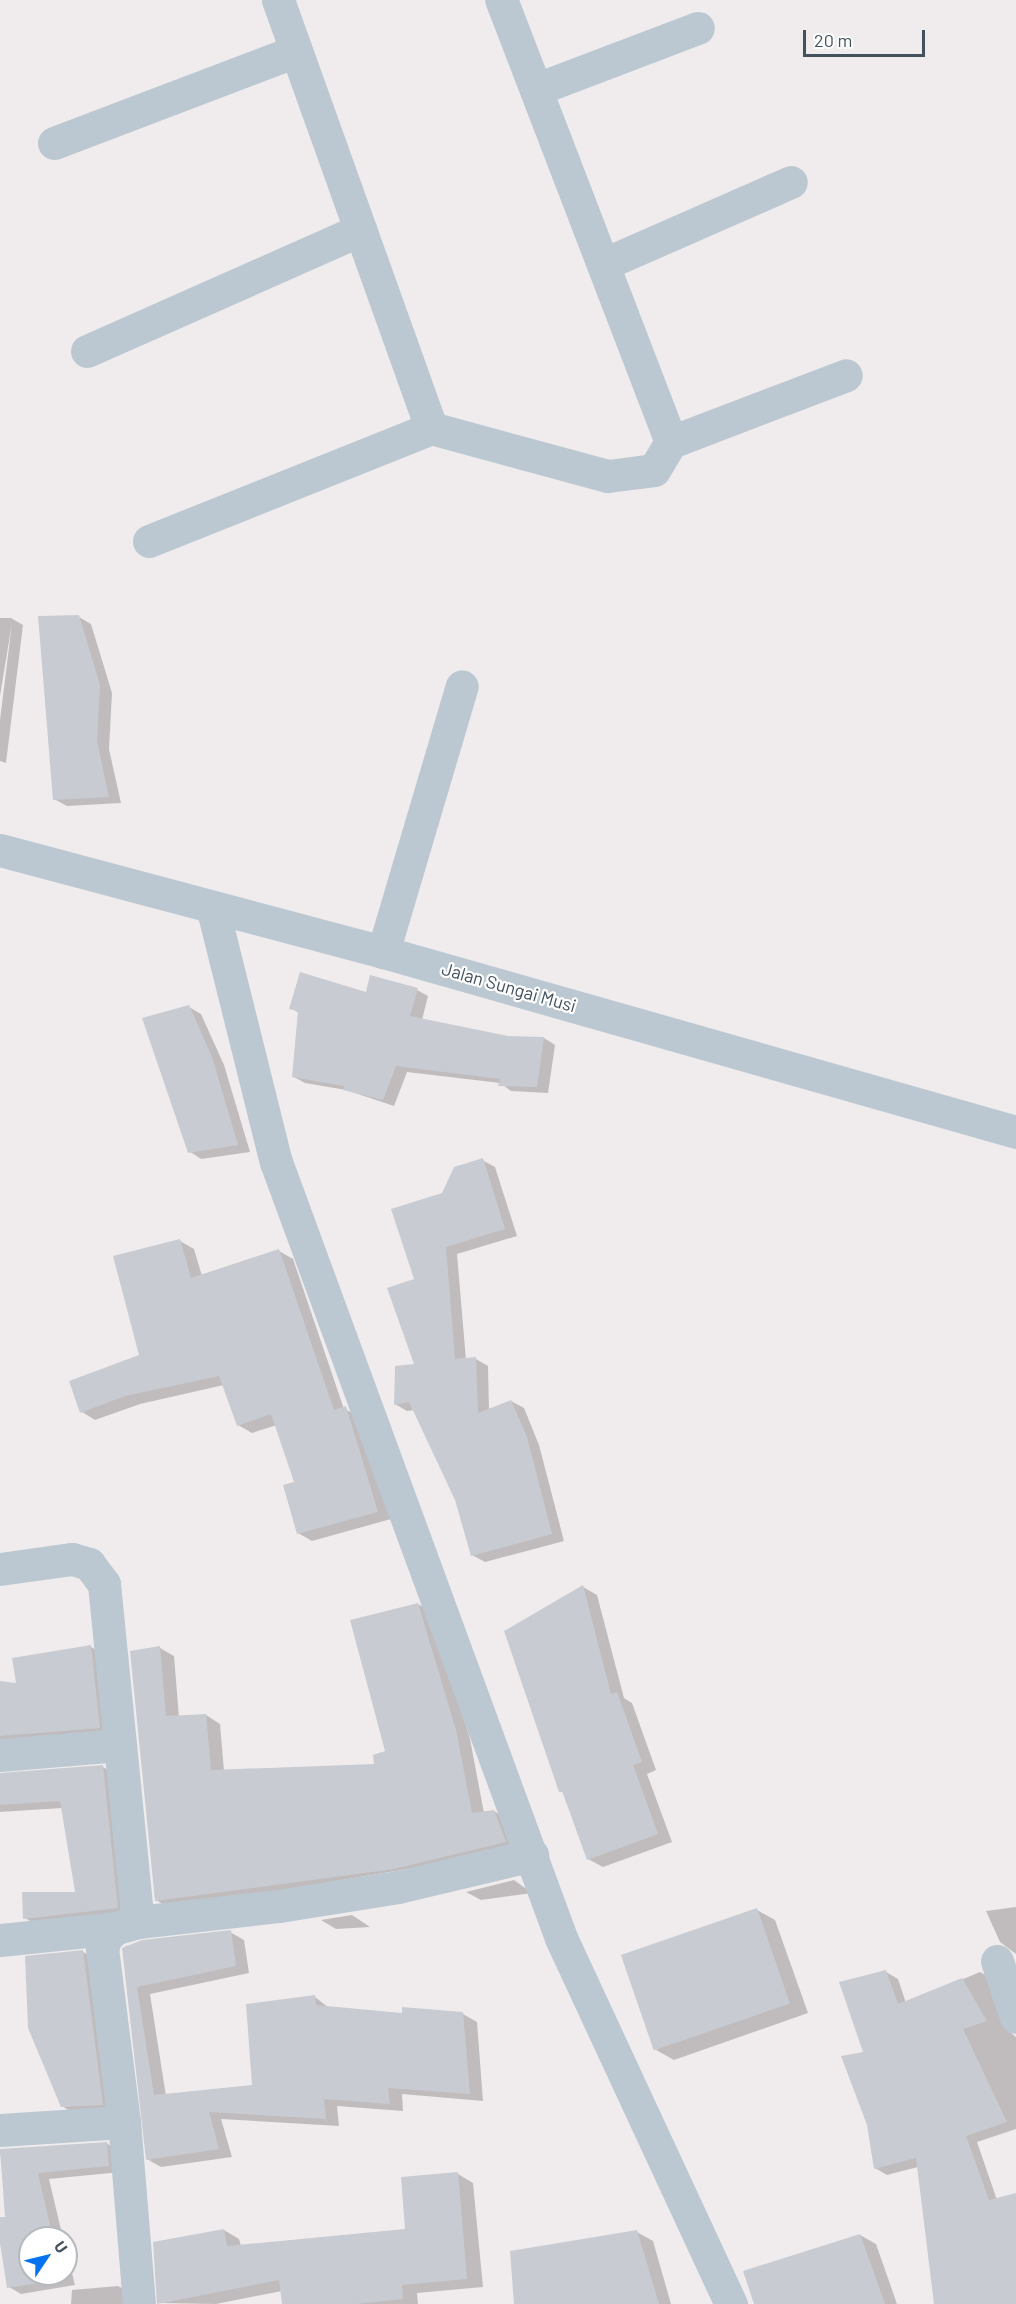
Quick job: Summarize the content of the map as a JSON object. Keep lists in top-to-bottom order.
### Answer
{
  "streets": {
    "street": ["Jalan Sungai Musi"]
  },
  "scale_bar": "20 m",
  "north": "top right"
}
